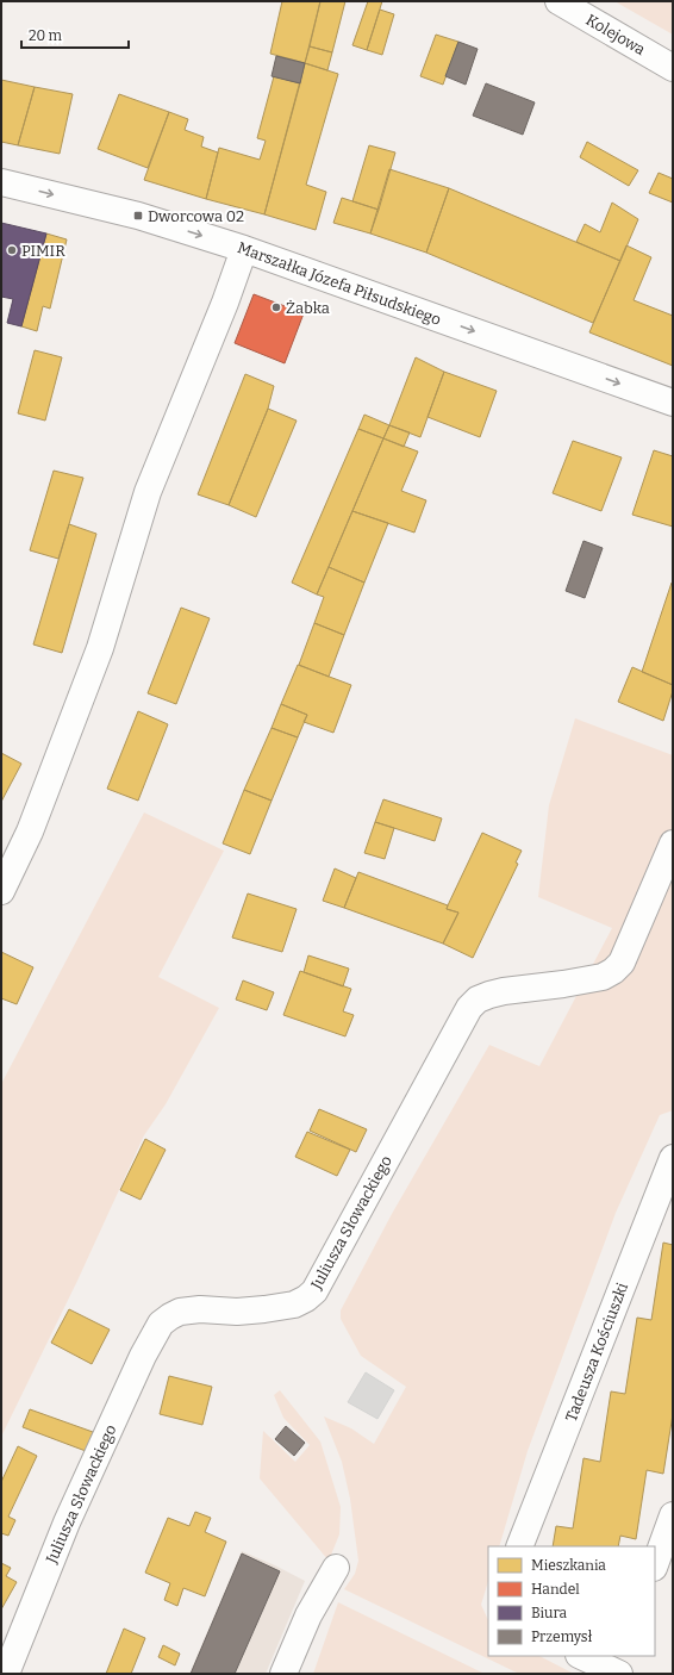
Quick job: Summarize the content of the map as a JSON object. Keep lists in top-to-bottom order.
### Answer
{
  "streets": {
    "street": [
      "Kolejowa",
      "Marszałka Józefa Piłsudskiego",
      "Juliusza Słowackiego",
      "Tadeusza Kościuszki"
    ]
  },
  "one_way": ["Marszałka Józefa Piłsudskiego"],
  "places": {
    "transit": ["Dworcowa 02"],
    "other": ["PIMIR", "Żabka"]
  },
  "legend": [
    "Mieszkania",
    "Handel",
    "Biura",
    "Przemysł"
  ],
  "scale_bar": "20 m"
}
